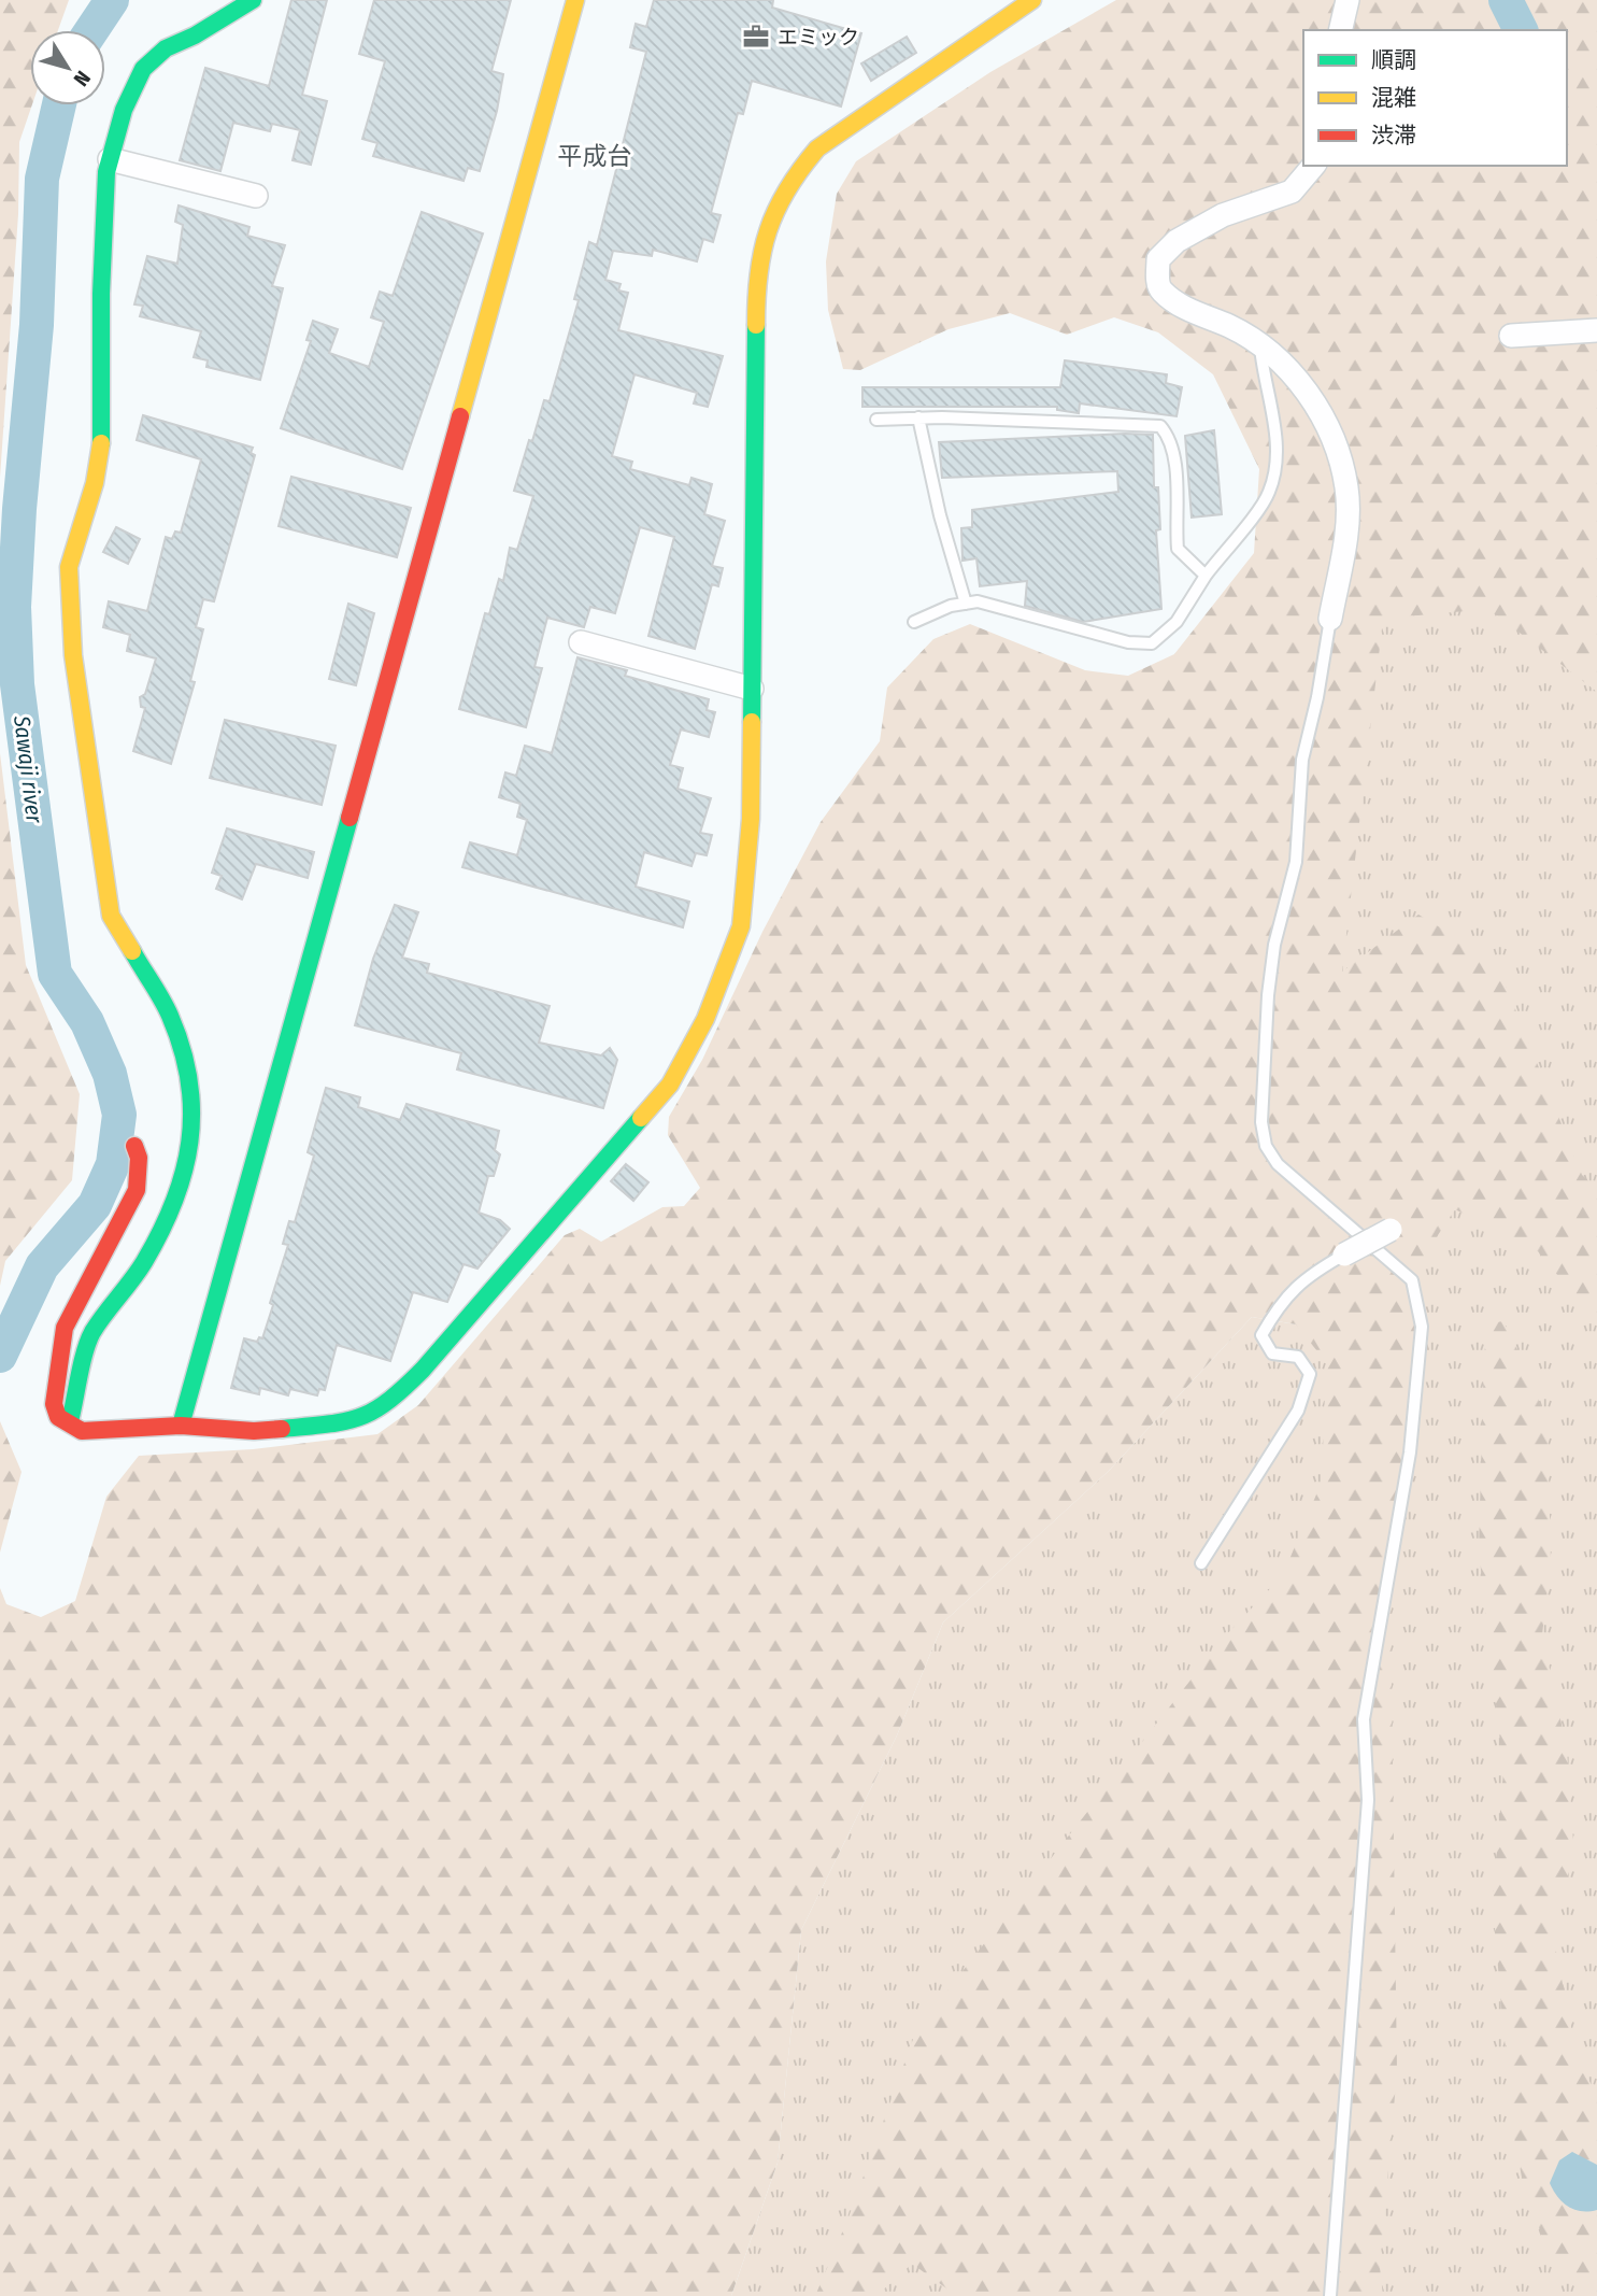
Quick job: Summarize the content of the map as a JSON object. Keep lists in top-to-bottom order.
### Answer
{
  "districts": ["平成台"],
  "water": ["Sawaji river"],
  "places": {
    "office": ["エミック"]
  },
  "legend": ["順調", "混雑", "渋滞"],
  "north": "bottom right"
}
